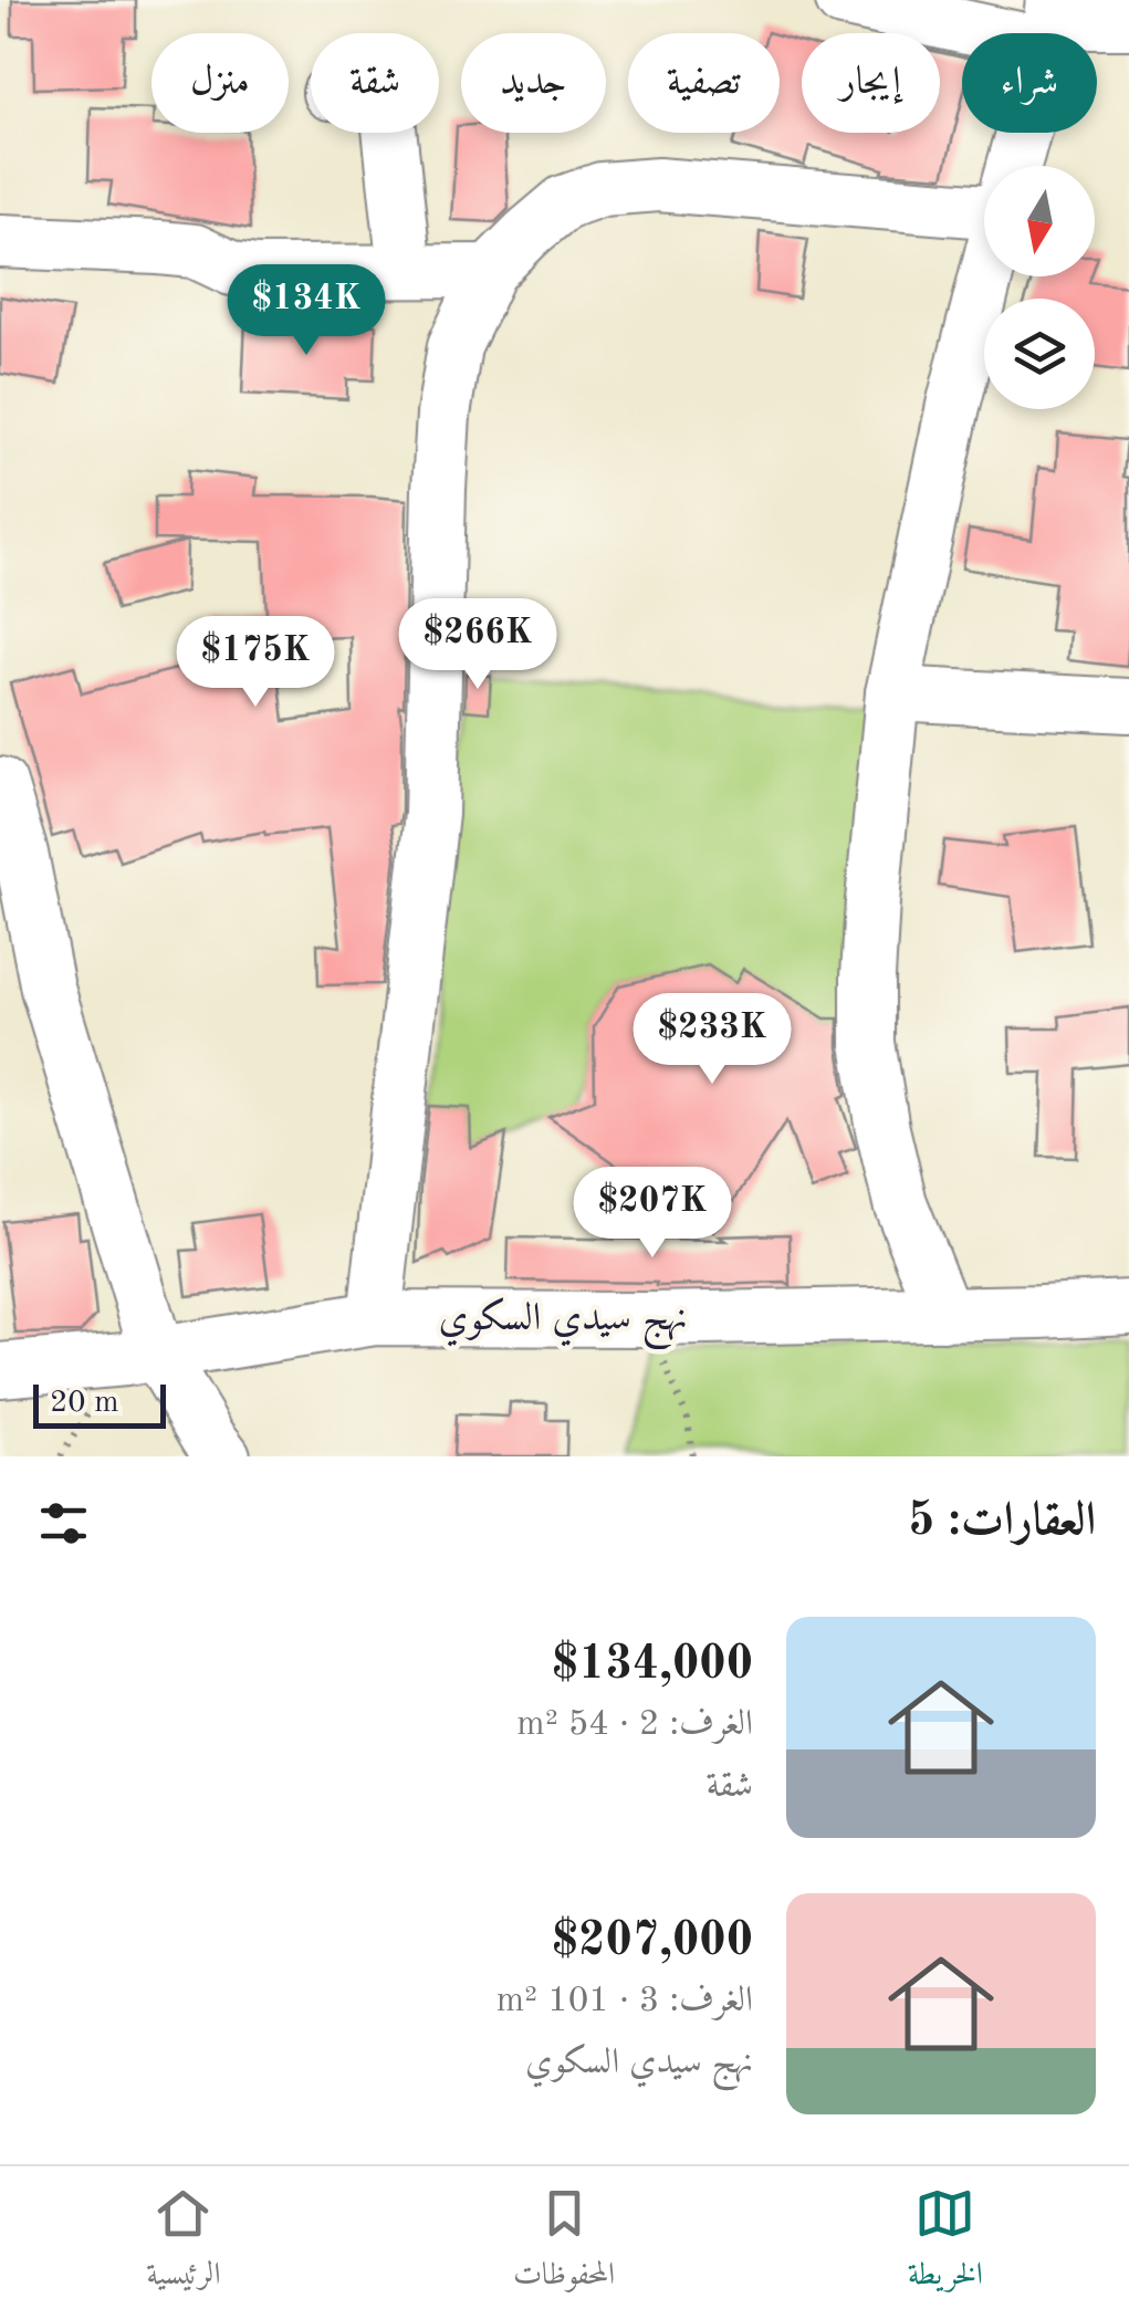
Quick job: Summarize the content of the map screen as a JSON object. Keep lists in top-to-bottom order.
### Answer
{
  "streets": {
    "street": ["نهج سيدي السكوي"]
  },
  "scale_bar": "20 m",
  "north": "bottom",
  "page": {
    "chip": [
      "شراء",
      "إيجار",
      "تصفية",
      "جديد",
      "شقة",
      "منزل"
    ],
    "price": [
      "$134K",
      "$266K",
      "$175K",
      "$233K",
      "$207K"
    ],
    "scale": "20 m",
    "heading": "العقارات: 5",
    "list": [
      {
        "name": "$134,000",
        "note": "الغرف: 2 · 54 m² · شقة"
      },
      {
        "name": "$207,000",
        "note": "الغرف: 3 · 101 m² · نهج سيدي السكوي"
      }
    ],
    "tabs": ["الخريطة", "المحفوظات", "الرئيسية"]
  }
}
